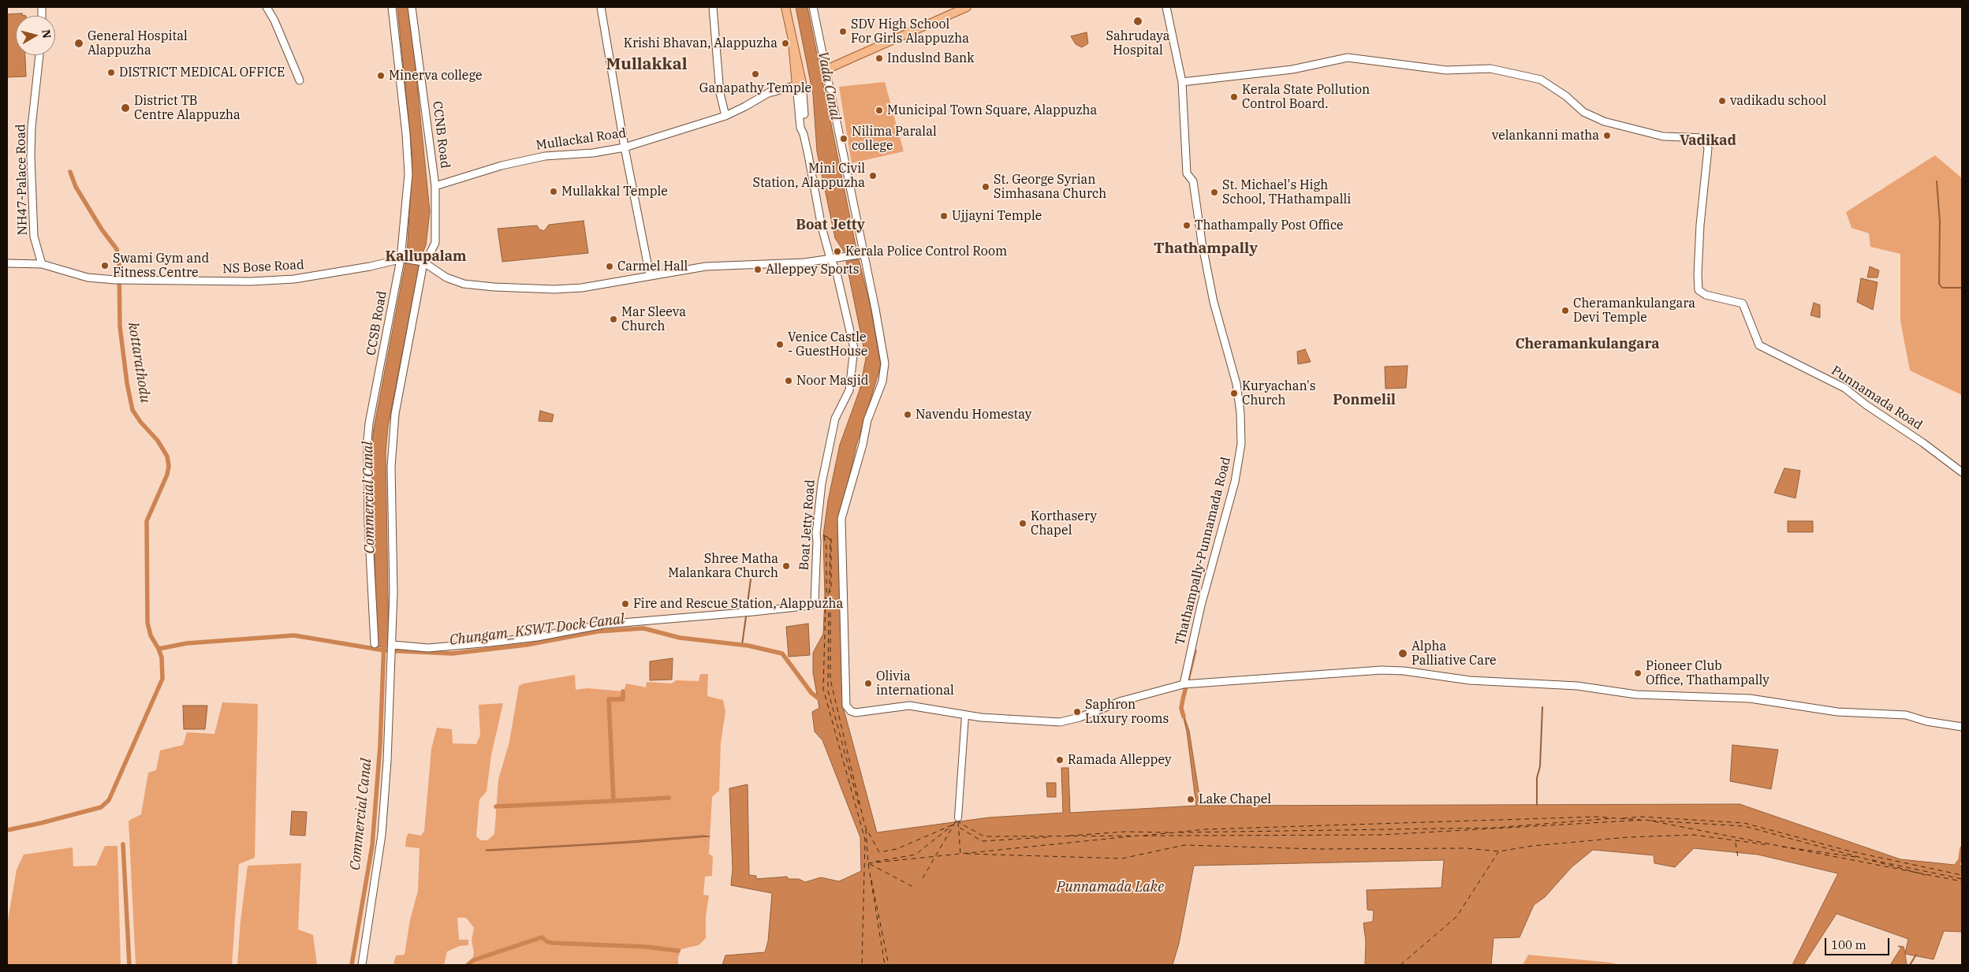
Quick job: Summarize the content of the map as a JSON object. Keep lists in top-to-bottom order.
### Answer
{
  "streets": {
    "main road": [
      "CCNB Road",
      "Mullackal Road",
      "NH47-Palace Road",
      "NS Bose Road",
      "CCSB Road",
      "Punnamada Road",
      "Boat Jetty Road",
      "Thathampally-Punnamada Road"
    ]
  },
  "crossings": [
    ["CCNB Road", "Mullackal Road"],
    ["CCNB Road", "Boat Jetty Road"],
    ["Mullackal Road", "Boat Jetty Road"],
    ["NH47-Palace Road", "NS Bose Road"],
    ["NS Bose Road", "CCSB Road"],
    ["Punnamada Road", "Thathampally-Punnamada Road"]
  ],
  "districts": [
    "Mullakkal",
    "Vadikad",
    "Boat Jetty",
    "Thathampally",
    "Kallupalam",
    "Cheramankulangara",
    "Ponmelil"
  ],
  "water": [
    "Vada Canal",
    "kottarathodu",
    "Commercial Canal",
    "Chungam_KSWT Dock Canal",
    "Punnamada Lake"
  ],
  "places": [
    "Sahrudaya Hospital",
    "SDV High School For Girls Alappuzha",
    "General Hospital Alappuzha",
    "Krishi Bhavan, Alappuzha",
    "Induslnd Bank",
    "DISTRICT MEDICAL OFFICE",
    "Ganapathy Temple",
    "Minerva college",
    "Kerala State Pollution Control Board.",
    "vadikadu school",
    "District TB Centre Alappuzha",
    "Municipal Town Square, Alappuzha",
    "velankanni matha",
    "Nilima Paralal college",
    "Mini Civil Station, Alappuzha",
    "St. George Syrian Simhasana Church",
    "Mullakkal Temple",
    "St. Michael's High School, THathampalli",
    "Ujjayni Temple",
    "Thathampally Post Office",
    "Kerala Police Control Room",
    "Swami Gym and Fitness Centre",
    "Carmel Hall",
    "Alleppey Sports",
    "Cheramankulangara Devi Temple",
    "Mar Sleeva Church",
    "Venice Castle - GuestHouse",
    "Noor Masjid",
    "Kuryachan's Church",
    "Navendu Homestay",
    "Korthasery Chapel",
    "Shree Matha Malankara Church",
    "Fire and Rescue Station, Alappuzha",
    "Alpha Palliative Care",
    "Pioneer Club Office, Thathampally",
    "Olivia international",
    "Saphron Luxury rooms",
    "Ramada Alleppey",
    "Lake Chapel"
  ],
  "scale_bar": "100 m",
  "north": "right"
}
